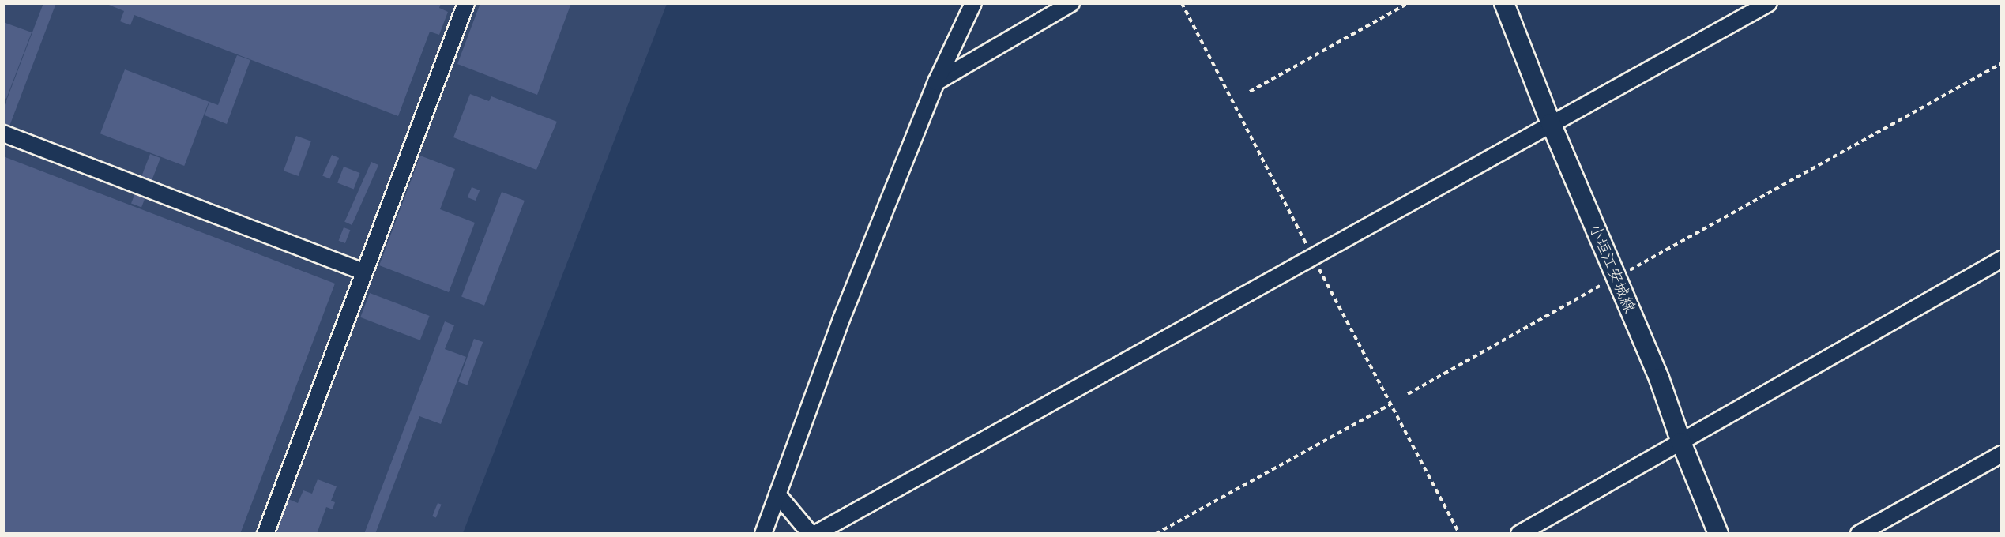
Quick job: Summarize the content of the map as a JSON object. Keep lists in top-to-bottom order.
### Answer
{
  "streets": {
    "main road": ["小垣江安城線"]
  }
}
